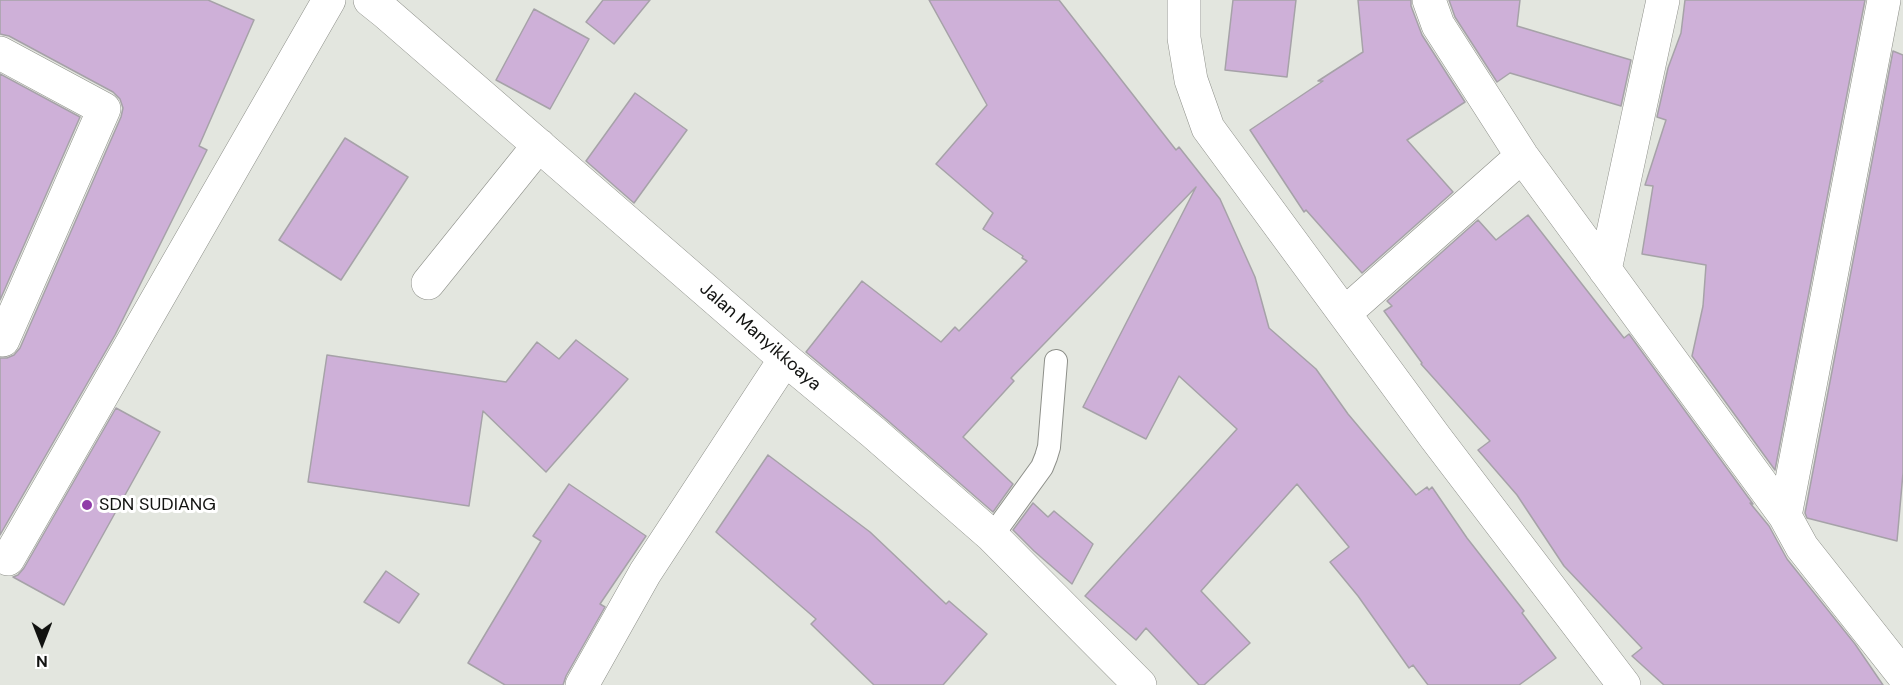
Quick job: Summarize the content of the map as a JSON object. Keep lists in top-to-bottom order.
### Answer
{
  "streets": {
    "street": ["Jalan Manyikkoaya"]
  },
  "places": ["SDN SUDIANG"],
  "north": "bottom"
}
